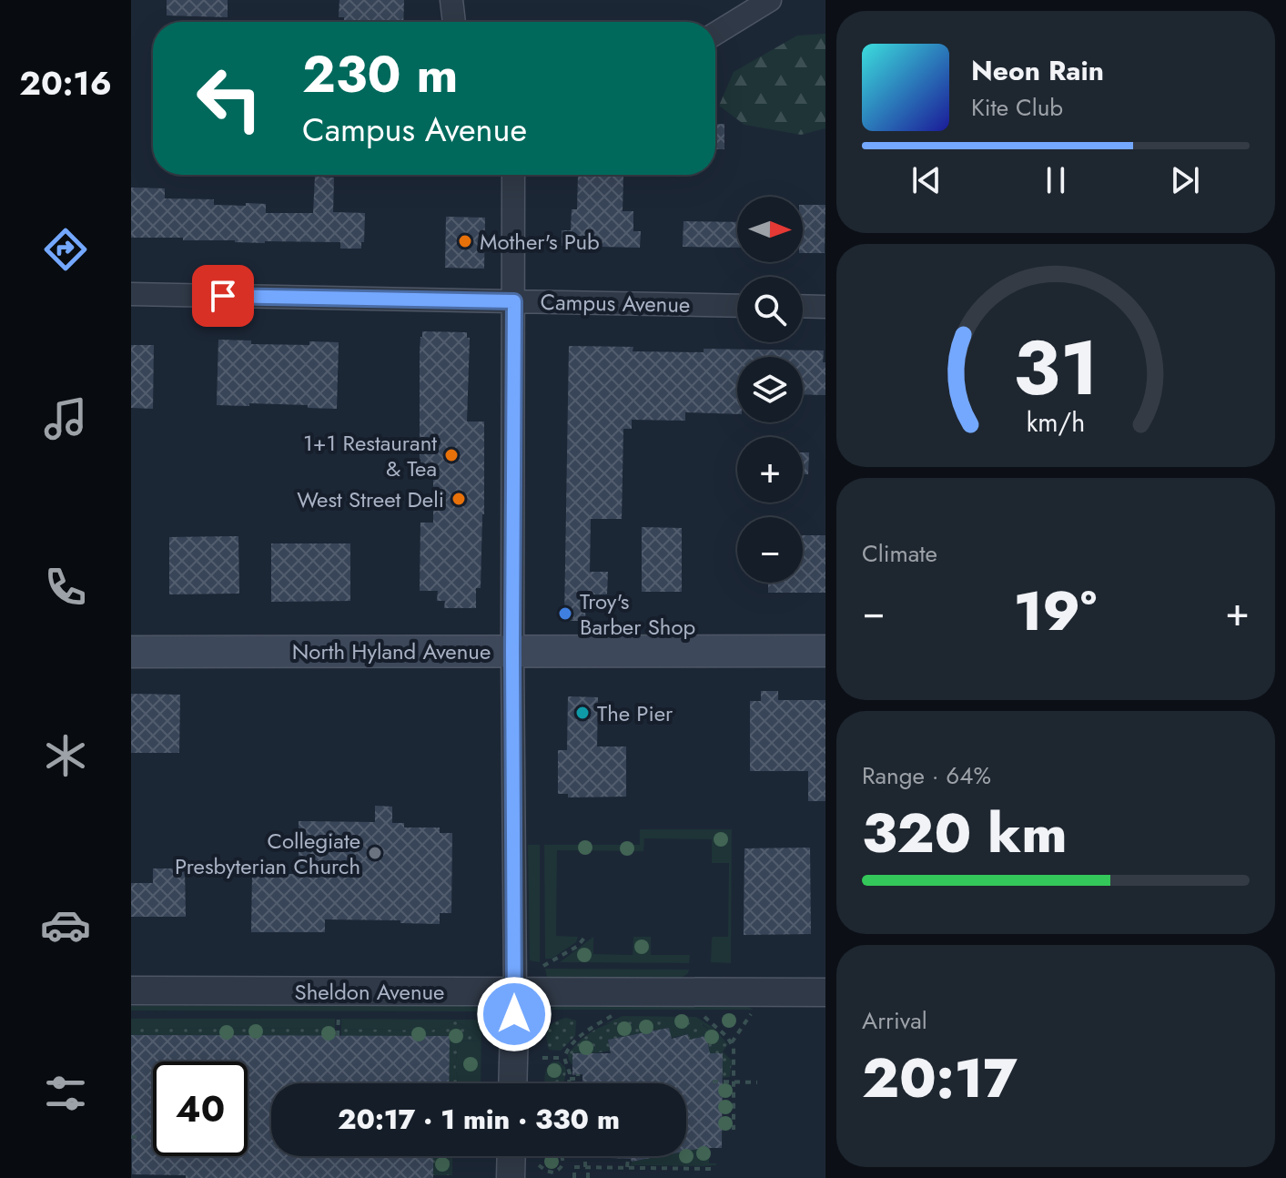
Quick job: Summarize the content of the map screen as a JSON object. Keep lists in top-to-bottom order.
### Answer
{
  "streets": {
    "main road": ["North Hyland Avenue"],
    "street": ["Campus Avenue", "Sheldon Avenue"]
  },
  "places": [
    "Mother's Pub",
    "1+1 Restaurant & Tea",
    "West Street Deli",
    "Troy's Barber Shop",
    "The Pier",
    "Collegiate Presbyterian Church"
  ],
  "north": "right",
  "page": {
    "tabs": "20:16",
    "turn": ["230 m", "Campus Avenue"],
    "song": ["Neon Rain", "Kite Club"],
    "map_buttons": ["+", "−"],
    "tile": [
      "Climate",
      ["Range · 64%", "320 km"],
      ["Arrival", "20:17"]
    ],
    "heat": ["−", "19°", "+"],
    "limit": "40",
    "trip": "20:17 · 1 min · 330 m",
    "gauge": ["31", "km/h"]
  }
}
